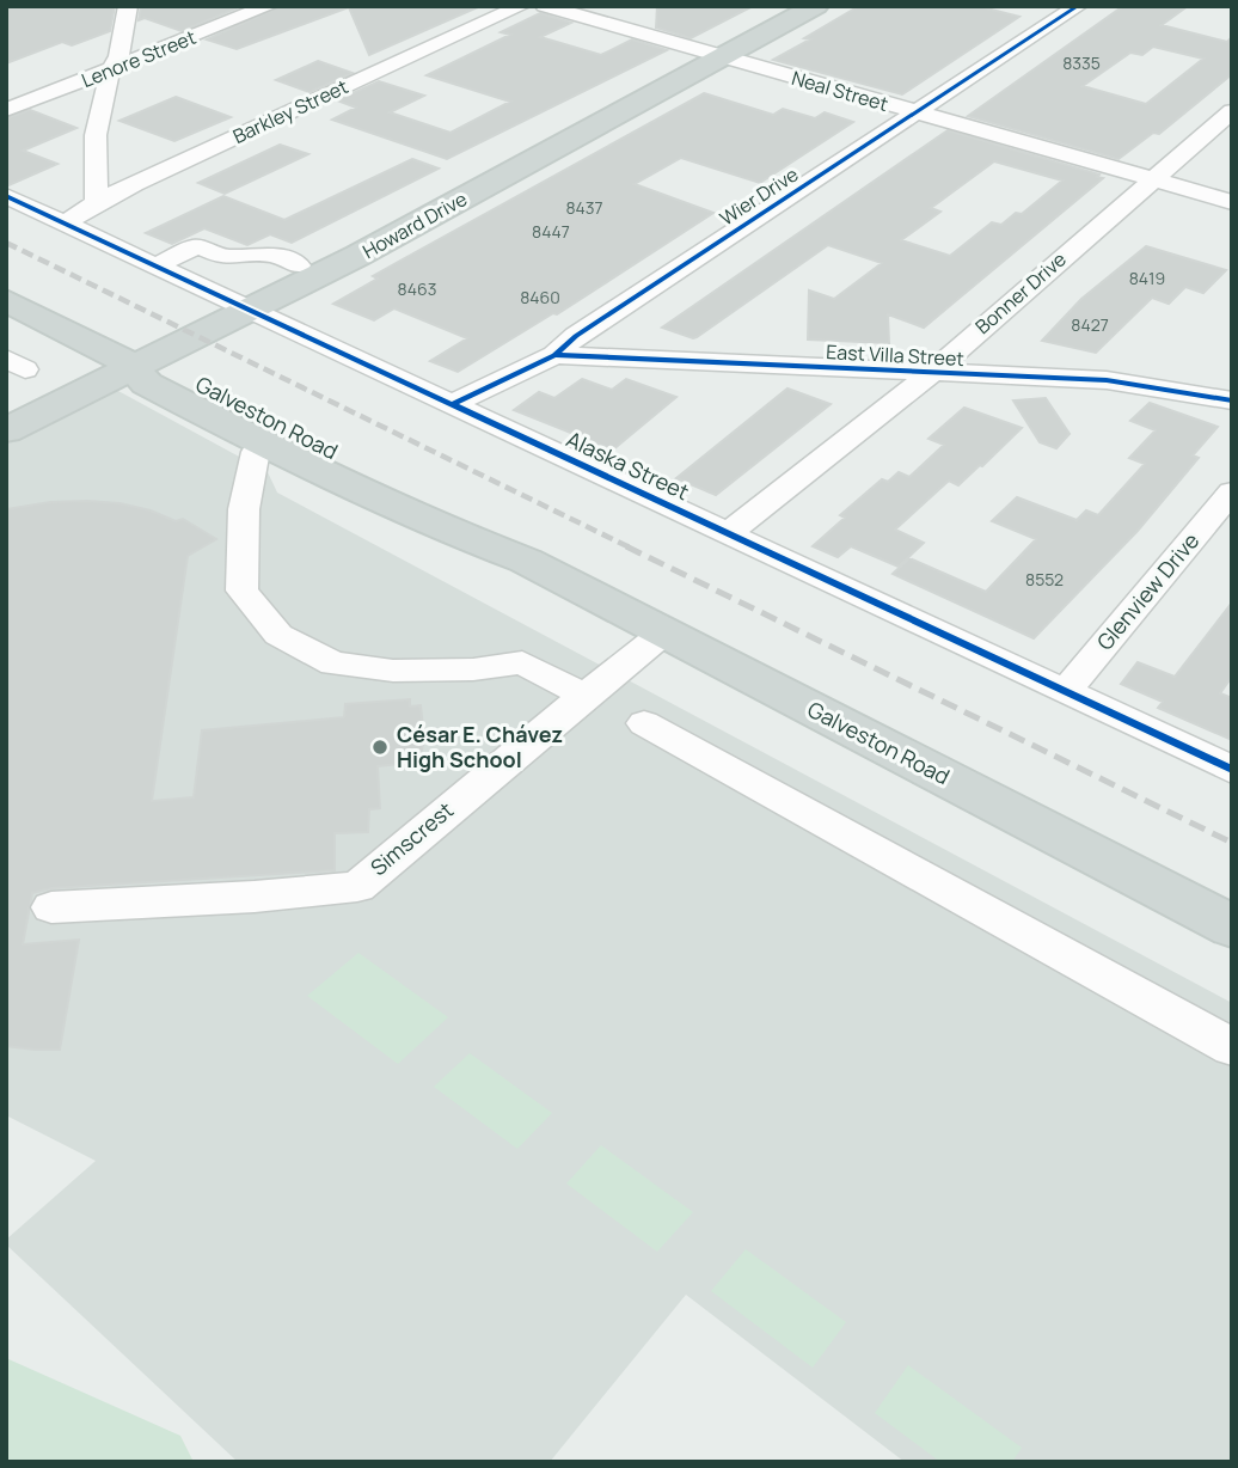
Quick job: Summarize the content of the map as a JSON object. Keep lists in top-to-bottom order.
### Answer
{
  "streets": {
    "main road": ["Howard Drive", "Galveston Road"],
    "street": [
      "Lenore Street",
      "Neal Street",
      "Barkley Street",
      "Wier Drive",
      "Bonner Drive",
      "East Villa Street",
      "Alaska Street",
      "Glenview Drive",
      "Simscrest"
    ]
  },
  "crossings": [
    ["Neal Street", "Wier Drive"],
    ["Neal Street", "Howard Drive"],
    ["Neal Street", "Bonner Drive"],
    ["Barkley Street", "Alaska Street"],
    ["Wier Drive", "East Villa Street"],
    ["Wier Drive", "Alaska Street"],
    ["Howard Drive", "Galveston Road"],
    ["Howard Drive", "Alaska Street"],
    ["Bonner Drive", "East Villa Street"],
    ["Bonner Drive", "Alaska Street"],
    ["Galveston Road", "Simscrest"],
    ["Alaska Street", "Glenview Drive"]
  ],
  "places": ["César E. Chávez High School"],
  "house_numbers": [
    "8335",
    "8437",
    "8447",
    "8419",
    "8463",
    "8460",
    "8427",
    "8552"
  ]
}
